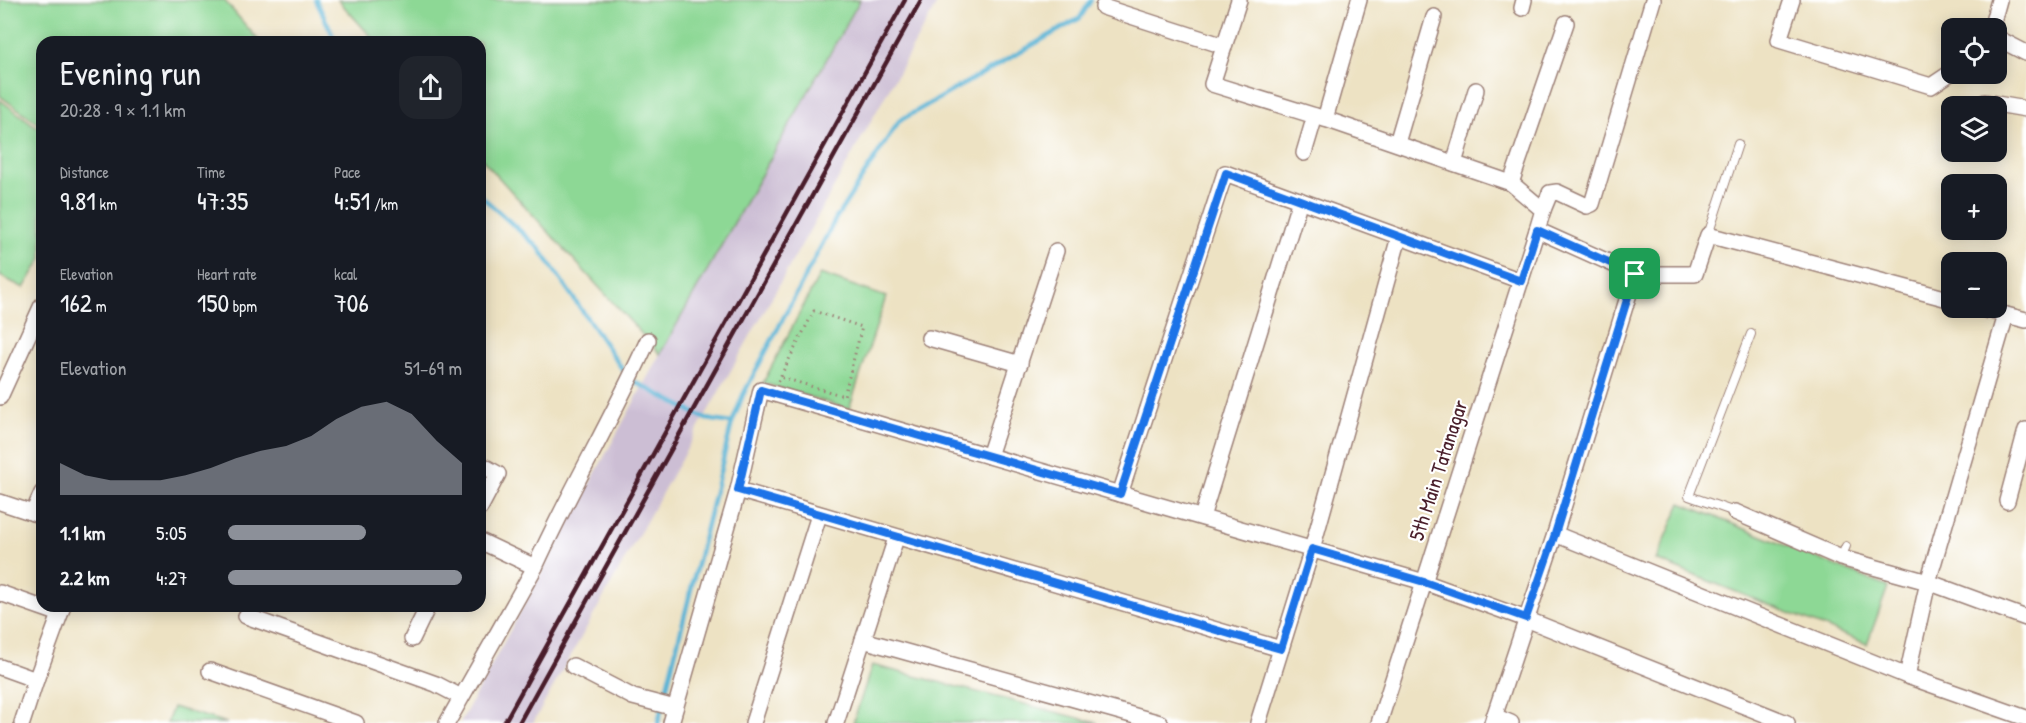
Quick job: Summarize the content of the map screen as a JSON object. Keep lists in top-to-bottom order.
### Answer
{
  "streets": {
    "street": ["5th Main Tatanagar"]
  },
  "page": {
    "map_buttons": ["+", "−"],
    "heading": ["Evening run", "20:28 · 9 × 1.1 km"],
    "stats": [
      ["Distance", "9.81 km"],
      ["Time", "47:35"],
      ["Pace", "4:51 /km"],
      ["Elevation", "162 m"],
      ["Heart rate", "150 bpm"],
      ["kcal", "706"]
    ],
    "chart": ["Elevation", "51–69 m"],
    "list": [
      {
        "name": "1.1 km",
        "note": "5:05"
      },
      {
        "name": "2.2 km",
        "note": "4:27"
      }
    ]
  }
}
